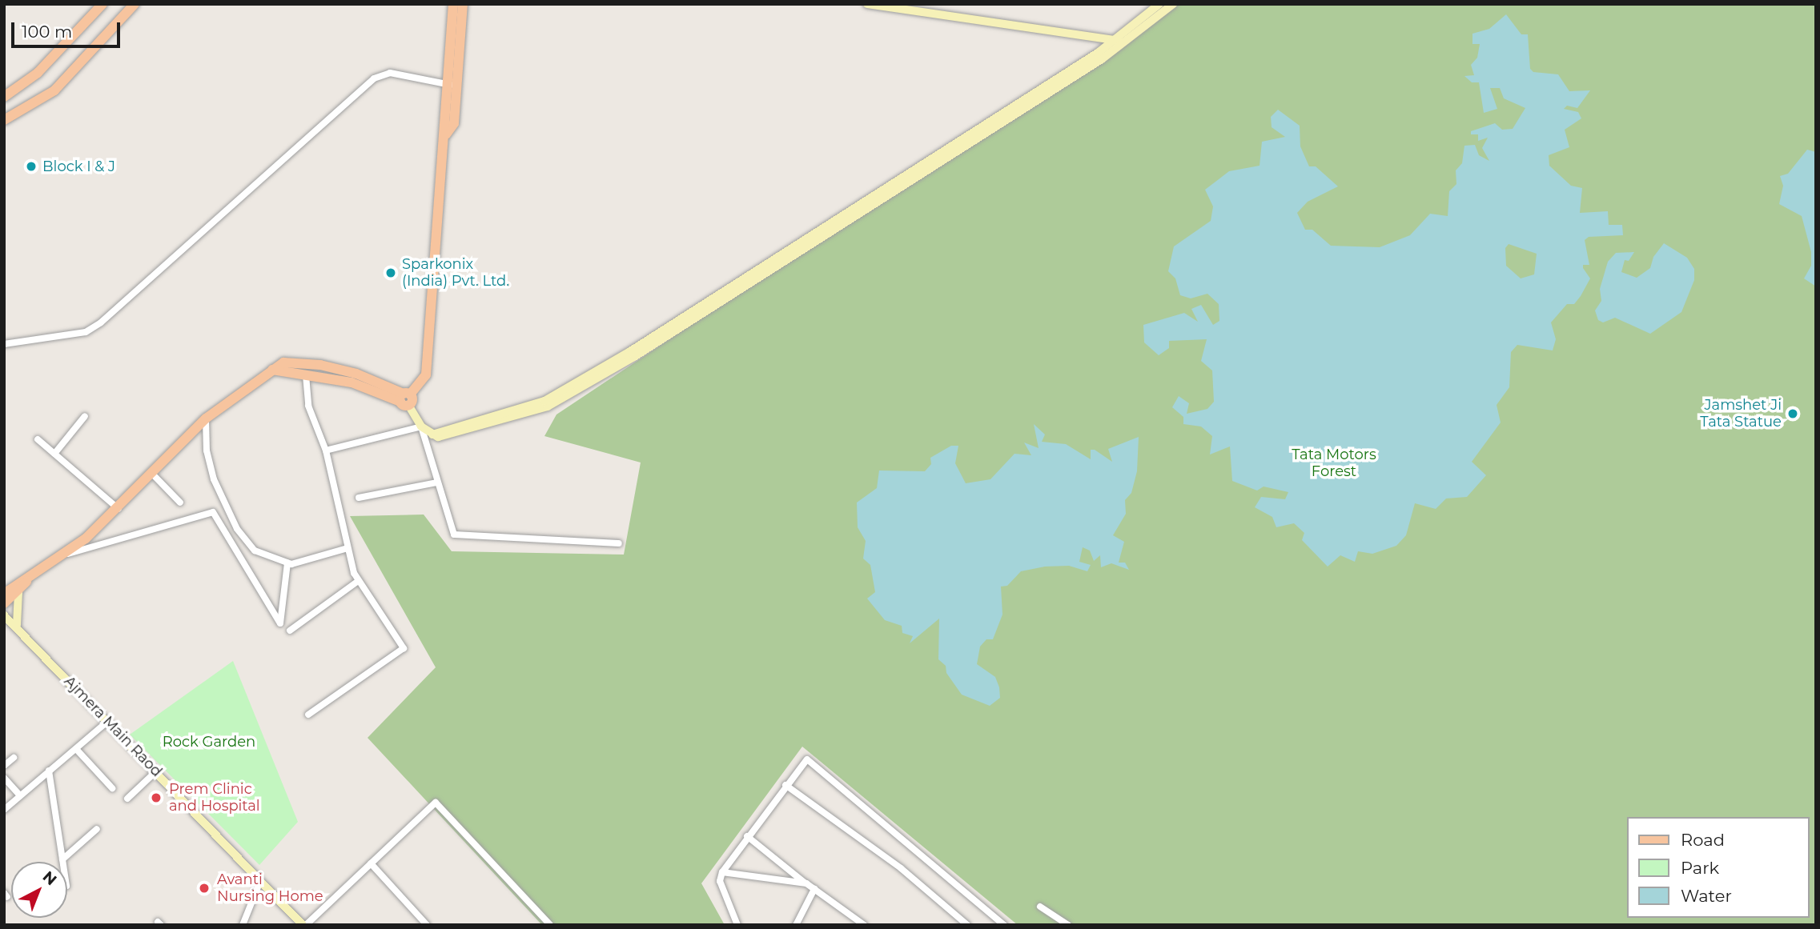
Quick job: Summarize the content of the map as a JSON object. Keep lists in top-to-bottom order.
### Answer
{
  "streets": {
    "main road": ["Ajmera Main Raod"]
  },
  "parks": ["Tata Motors Forest", "Rock Garden"],
  "places": [
    "Block I & J",
    "Sparkonix (India) Pvt. Ltd.",
    "Jamshet Ji Tata Statue",
    "Prem Clinic and Hospital",
    "Avanti Nursing Home"
  ],
  "legend": ["Road", "Park", "Water"],
  "scale_bar": "100 m",
  "north": "top right"
}
